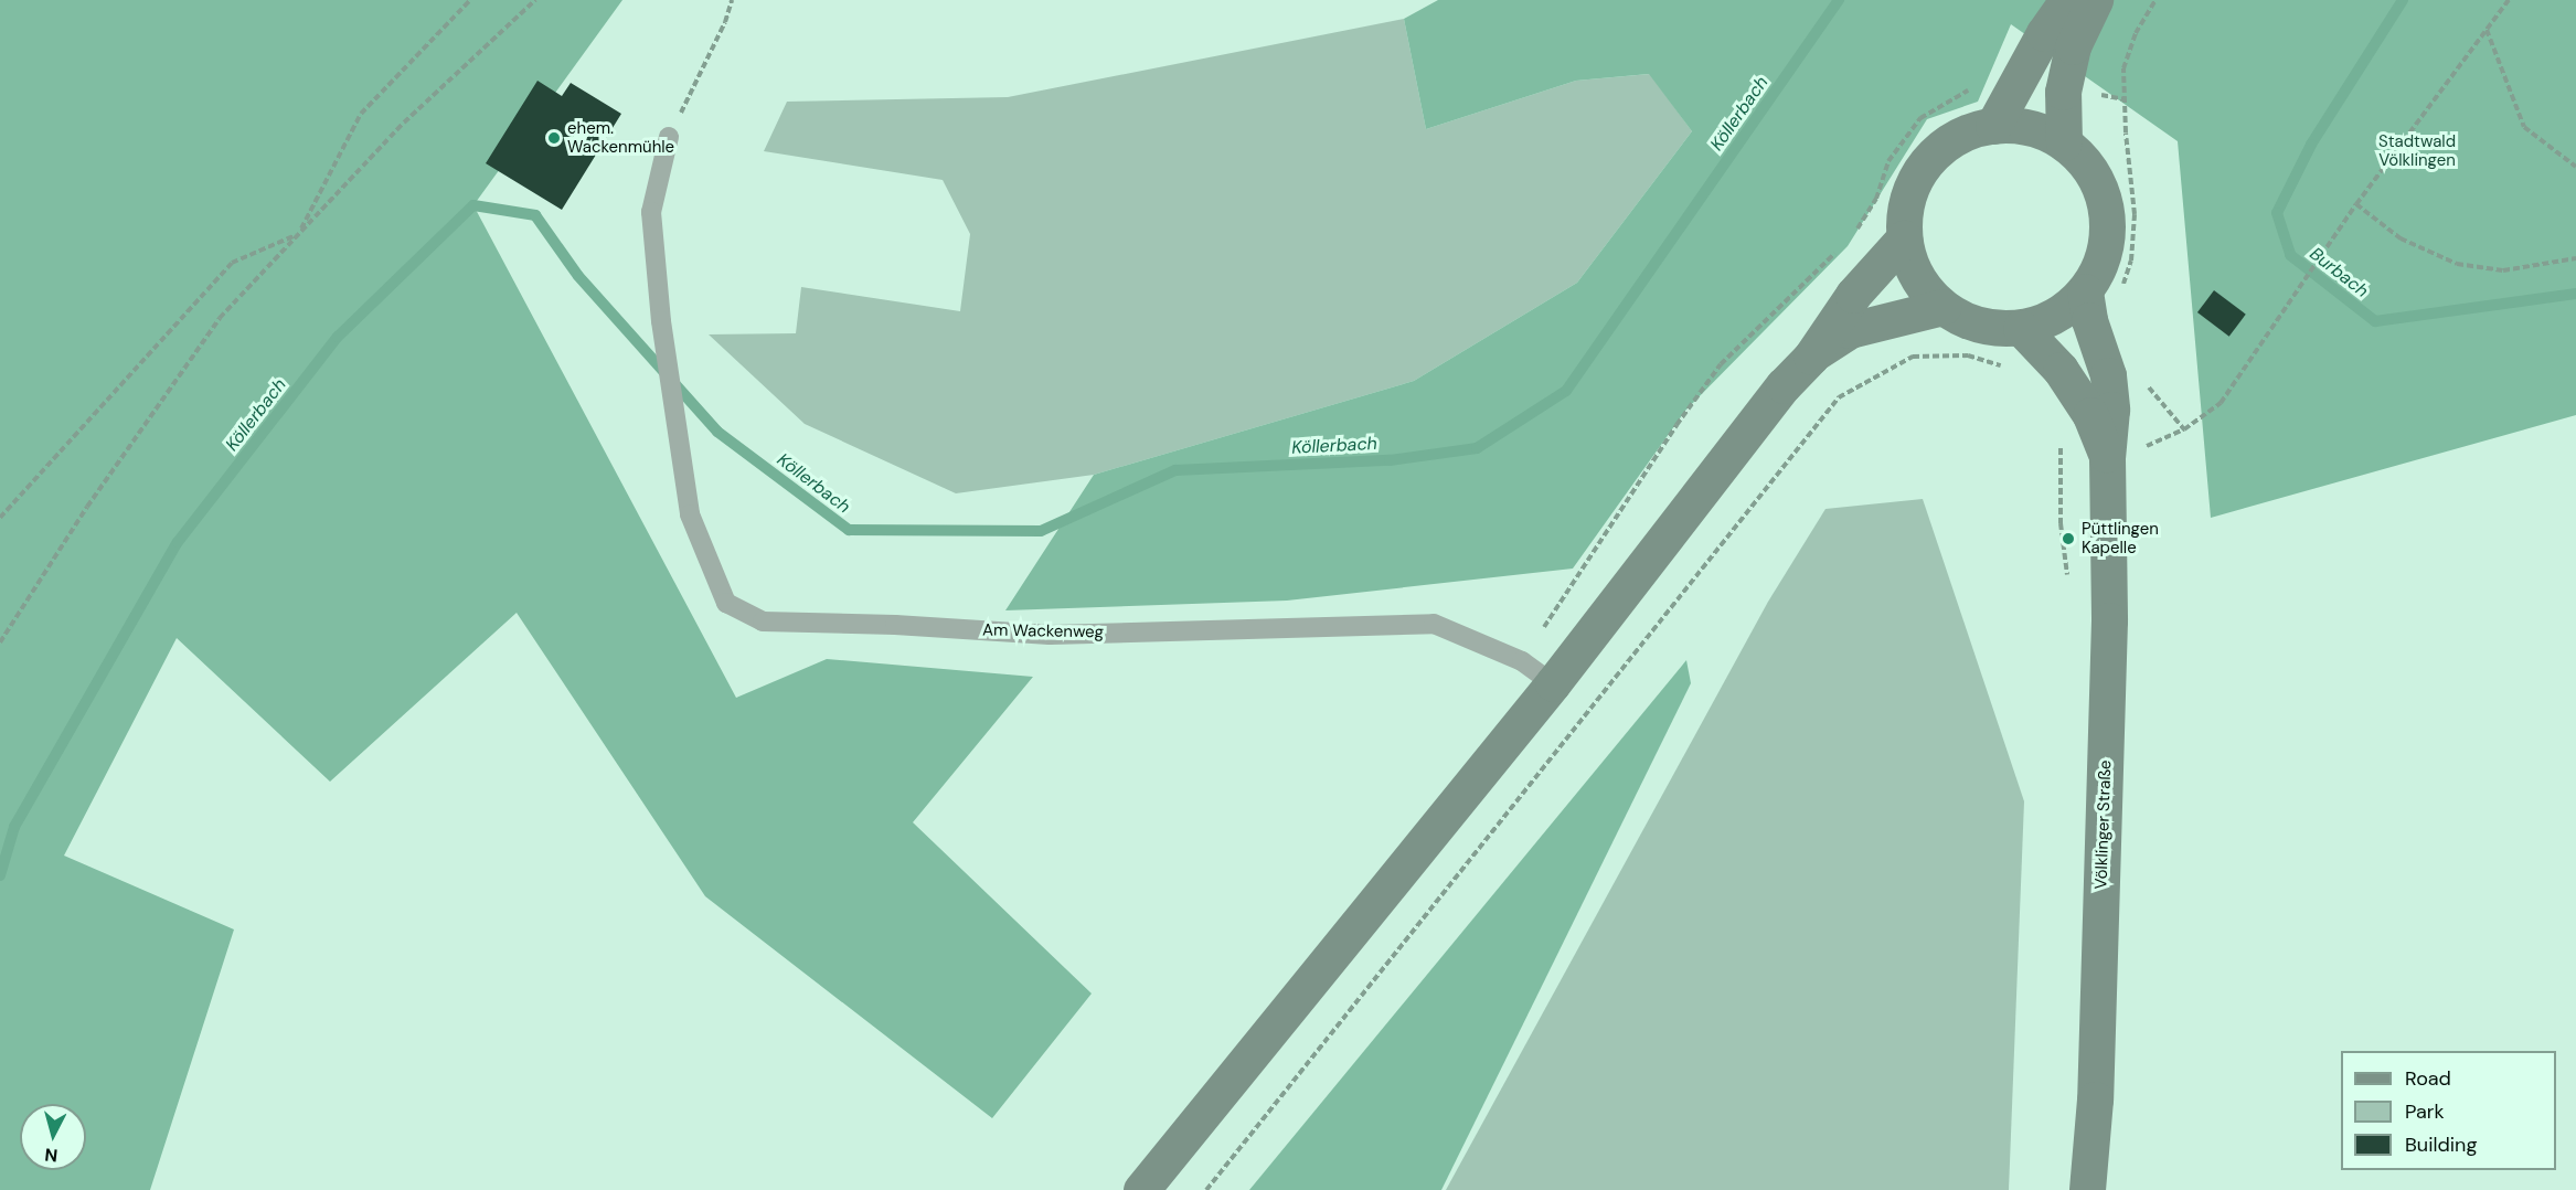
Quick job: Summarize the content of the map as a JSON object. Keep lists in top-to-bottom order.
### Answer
{
  "streets": {
    "main road": ["Völklinger Straße"],
    "lane": ["Am Wackenweg"]
  },
  "water": ["Köllerbach", "Burbach"],
  "parks": ["Stadtwald Völklingen"],
  "places": ["ehem. Wackenmühle", "Püttlingen Kapelle"],
  "legend": ["Road", "Park", "Building"],
  "north": "bottom"
}
